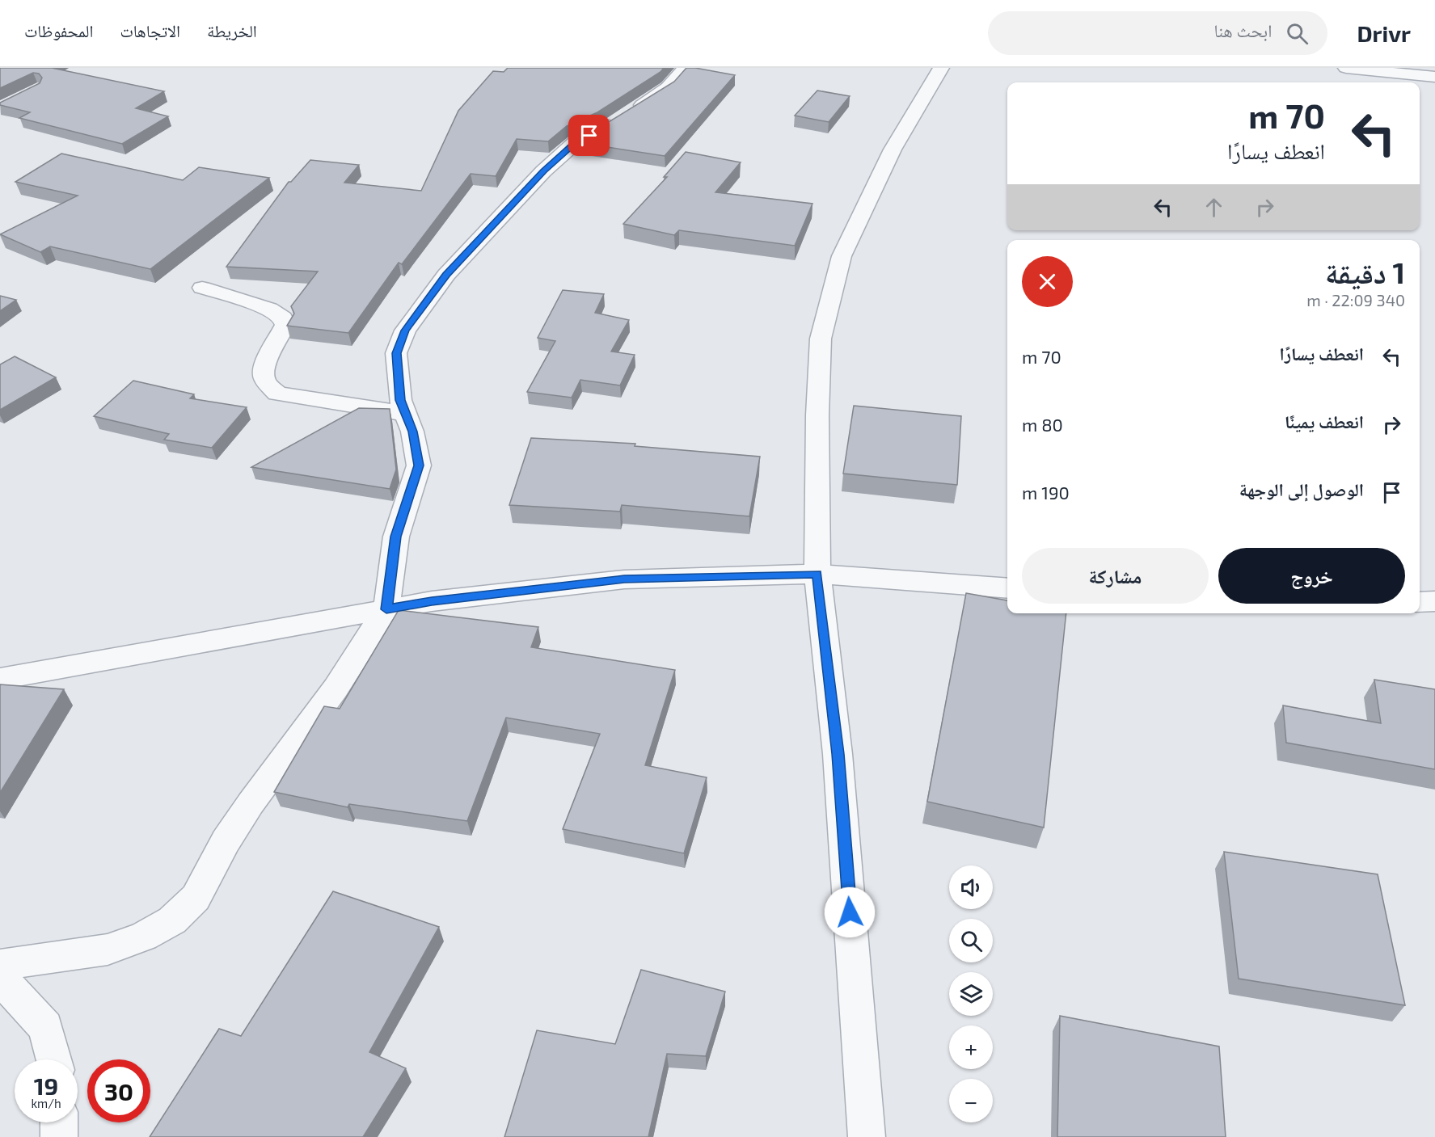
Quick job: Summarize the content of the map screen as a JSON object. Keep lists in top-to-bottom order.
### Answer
{
  "page": {
    "header": "Drivr",
    "search": "ابحث هنا",
    "nav": ["الخريطة", "الاتجاهات", "المحفوظات"],
    "turn": ["70 m", "انعطف يسارًا"],
    "heading": ["1 دقيقة", "340 m · 22:09"],
    "list": [
      {
        "name": "انعطف يسارًا",
        "value": "70 m"
      },
      {
        "name": "انعطف يمينًا",
        "value": "80 m"
      },
      {
        "name": "الوصول إلى الوجهة",
        "value": "190 m"
      }
    ],
    "buttons": ["خروج", "مشاركة"],
    "map_buttons": ["+", "−"],
    "speed": "19 km/h",
    "limit": "30"
  }
}
